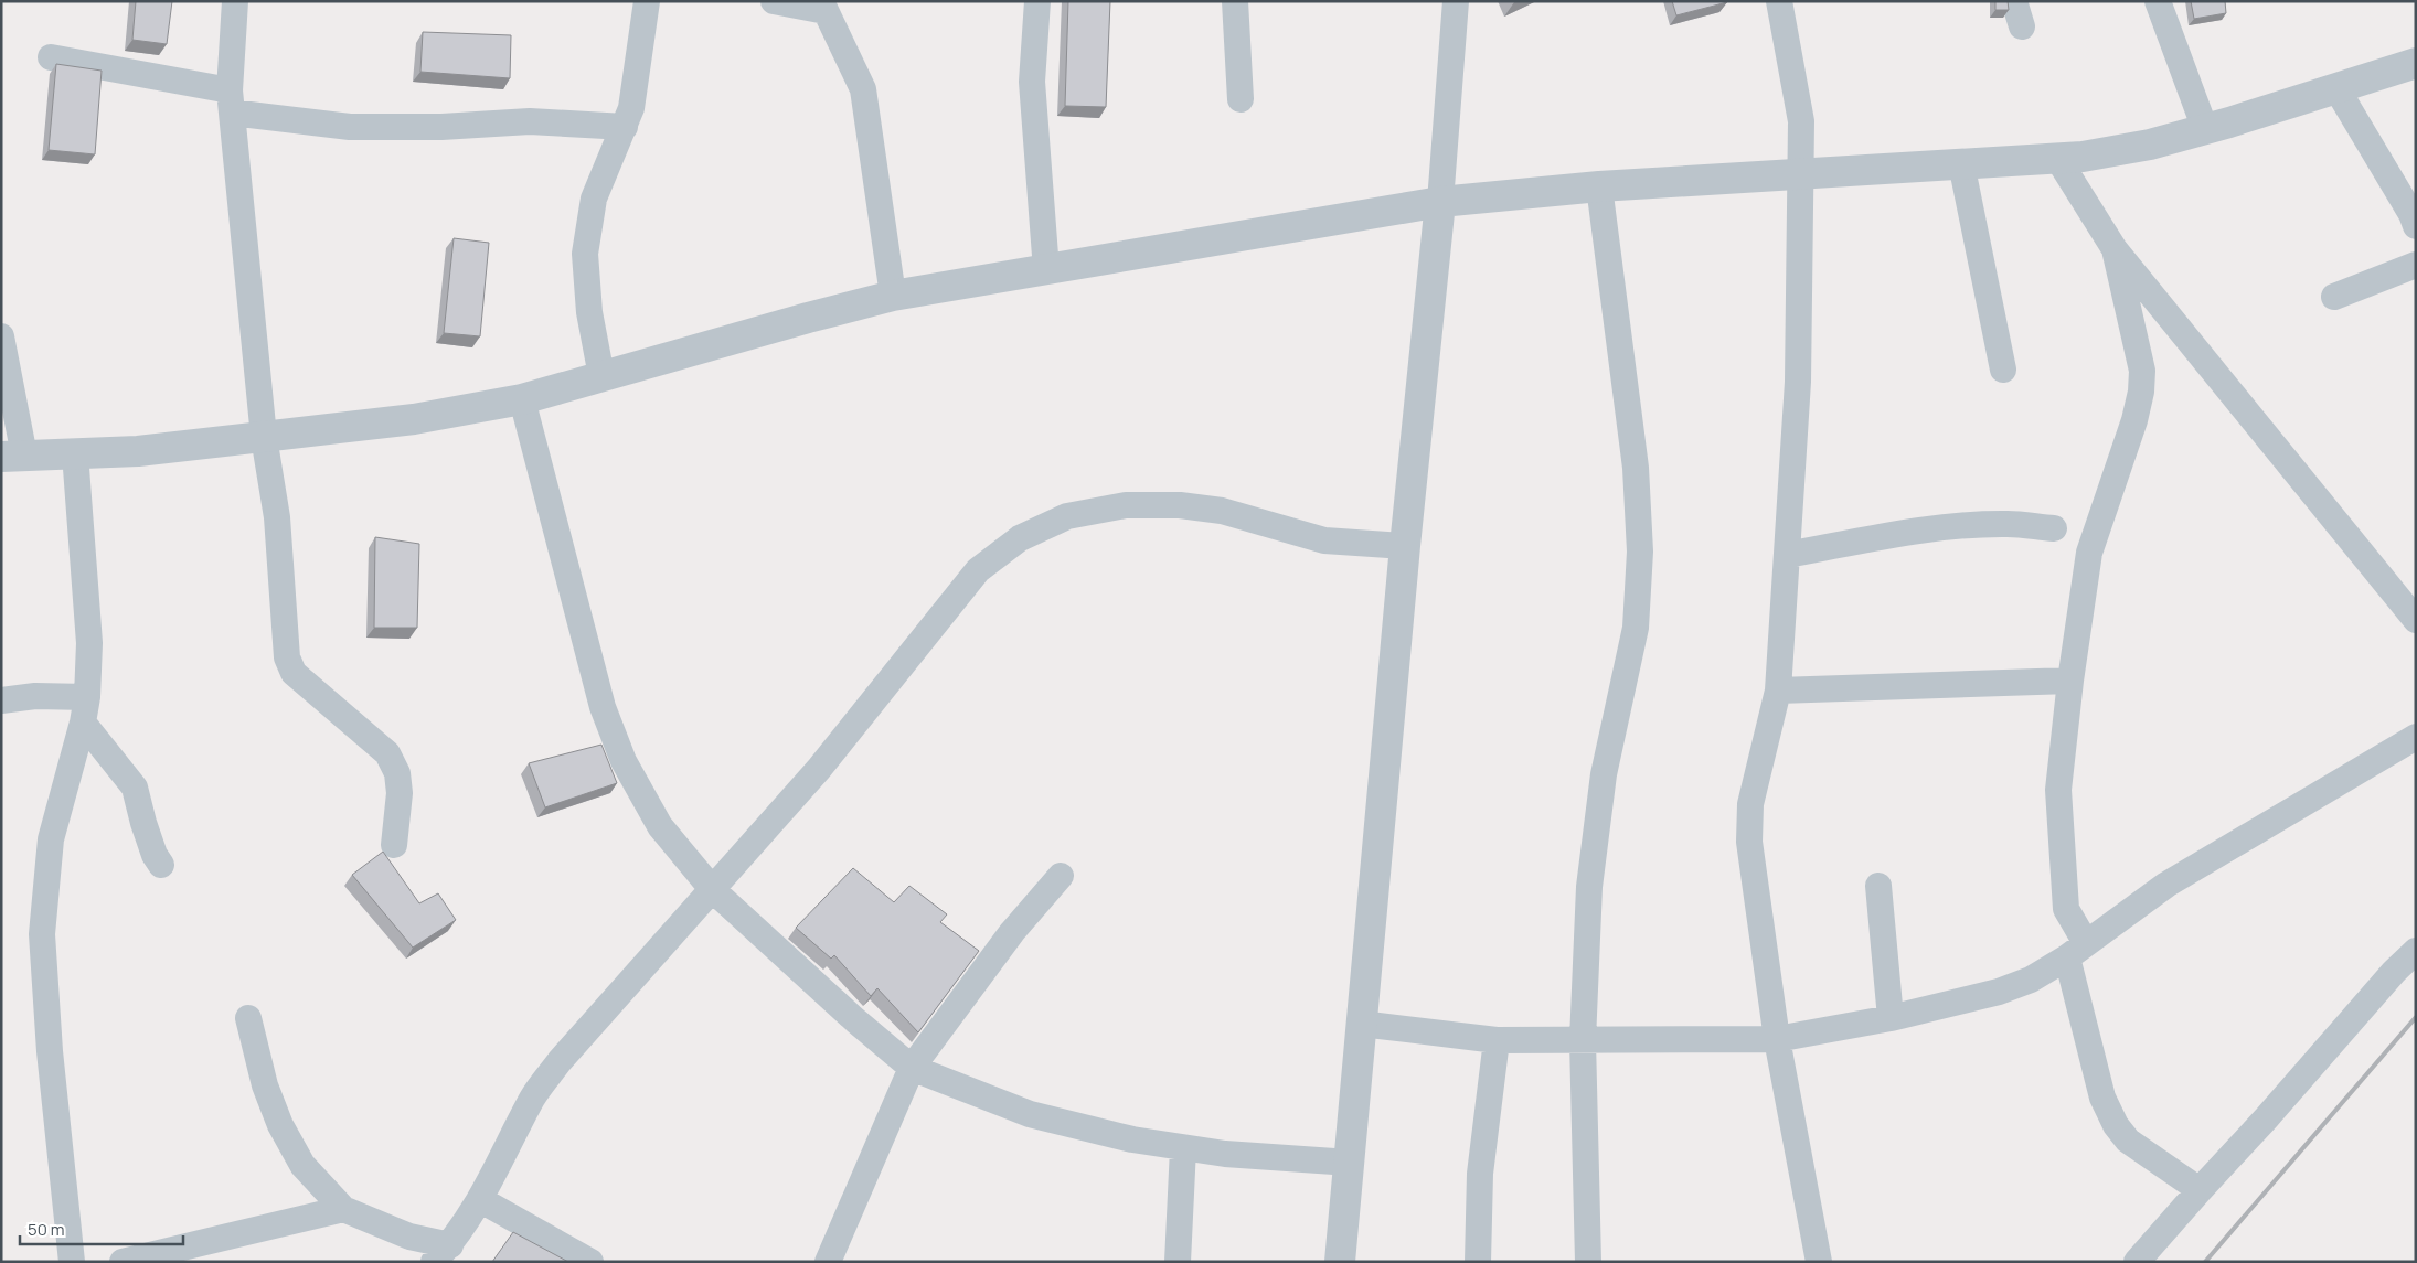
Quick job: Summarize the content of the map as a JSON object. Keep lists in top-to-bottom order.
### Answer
{
  "scale_bar": "50 m"
}
